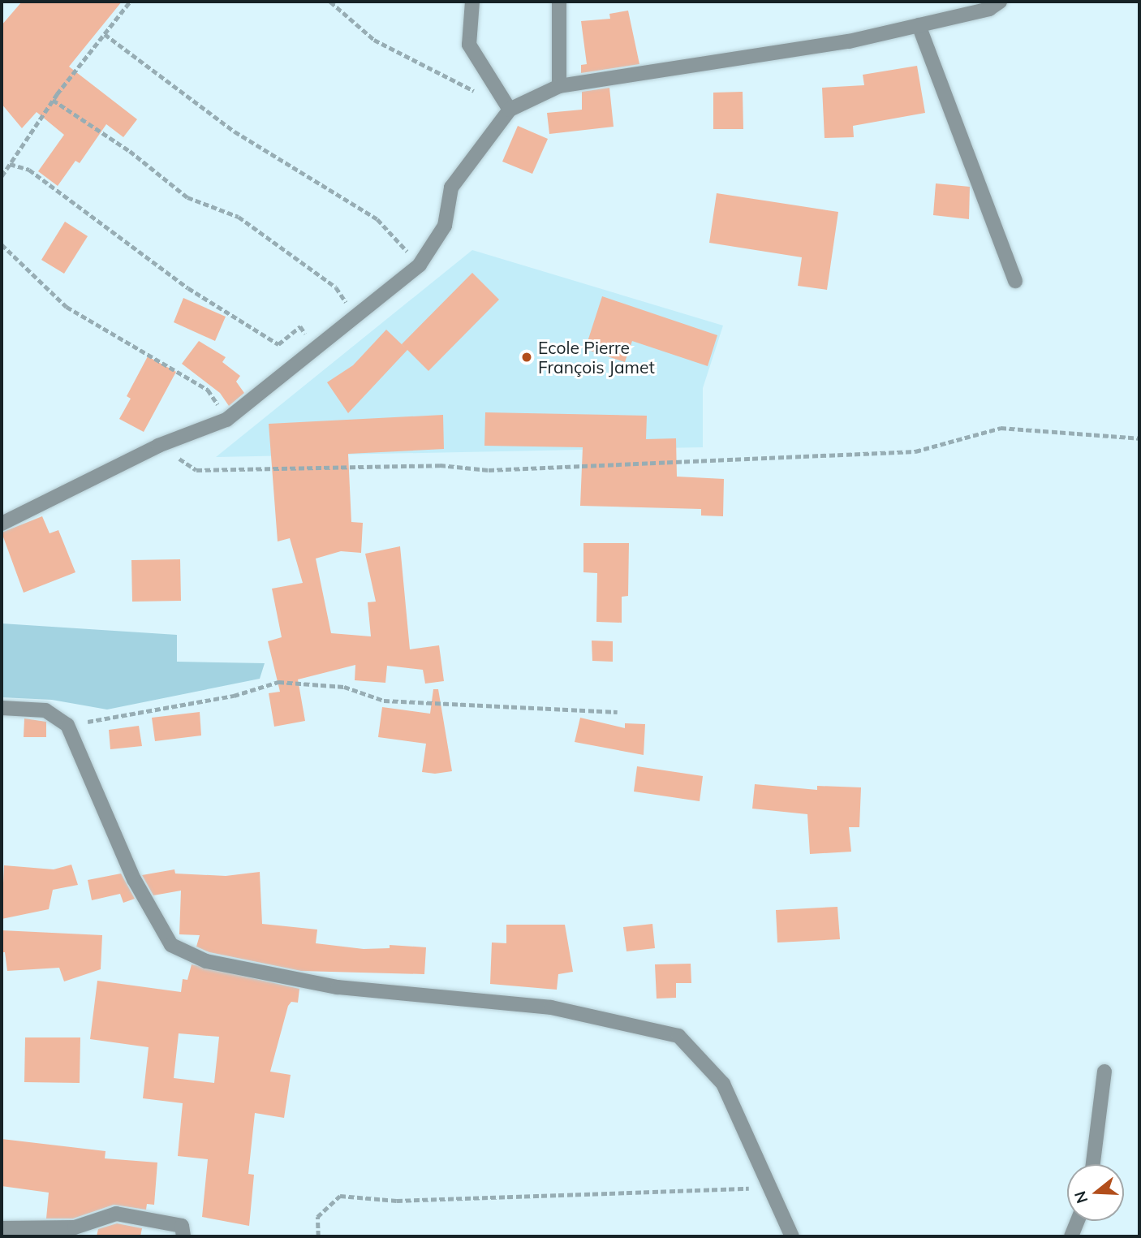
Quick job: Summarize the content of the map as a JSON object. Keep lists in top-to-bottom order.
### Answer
{
  "places": ["Ecole Pierre François Jamet"],
  "north": "left"
}
